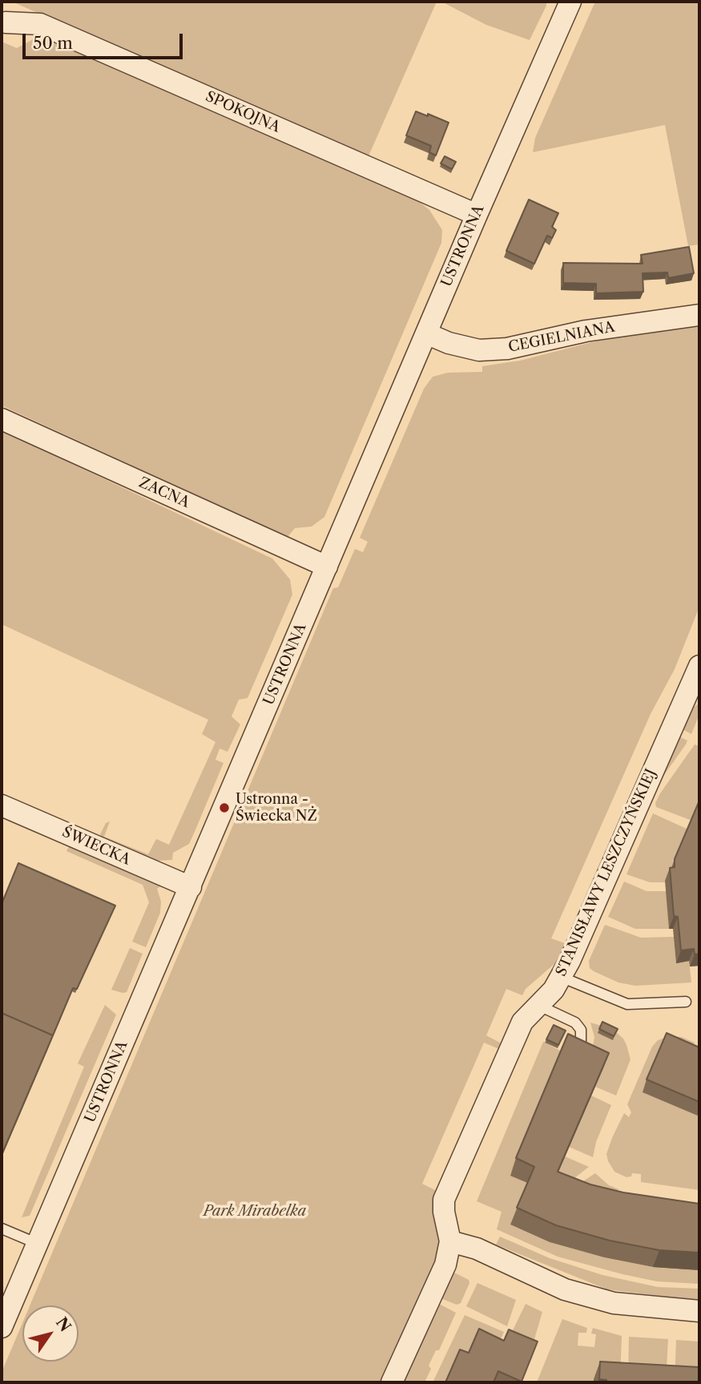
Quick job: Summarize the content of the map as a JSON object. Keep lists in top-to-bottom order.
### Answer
{
  "streets": {
    "street": [
      "SPOKOJNA",
      "USTRONNA",
      "CEGIELNIANA",
      "ZACNA",
      "ŚWIECKA",
      "STANISŁAWY LESZCZYŃSKIEJ"
    ]
  },
  "crossings": [
    ["SPOKOJNA", "USTRONNA"],
    ["USTRONNA", "CEGIELNIANA"],
    ["USTRONNA", "ZACNA"],
    ["USTRONNA", "ŚWIECKA"]
  ],
  "parks": ["Park Mirabelka"],
  "places": ["Ustronna - Świecka NŻ"],
  "scale_bar": "50 m",
  "north": "top right"
}
